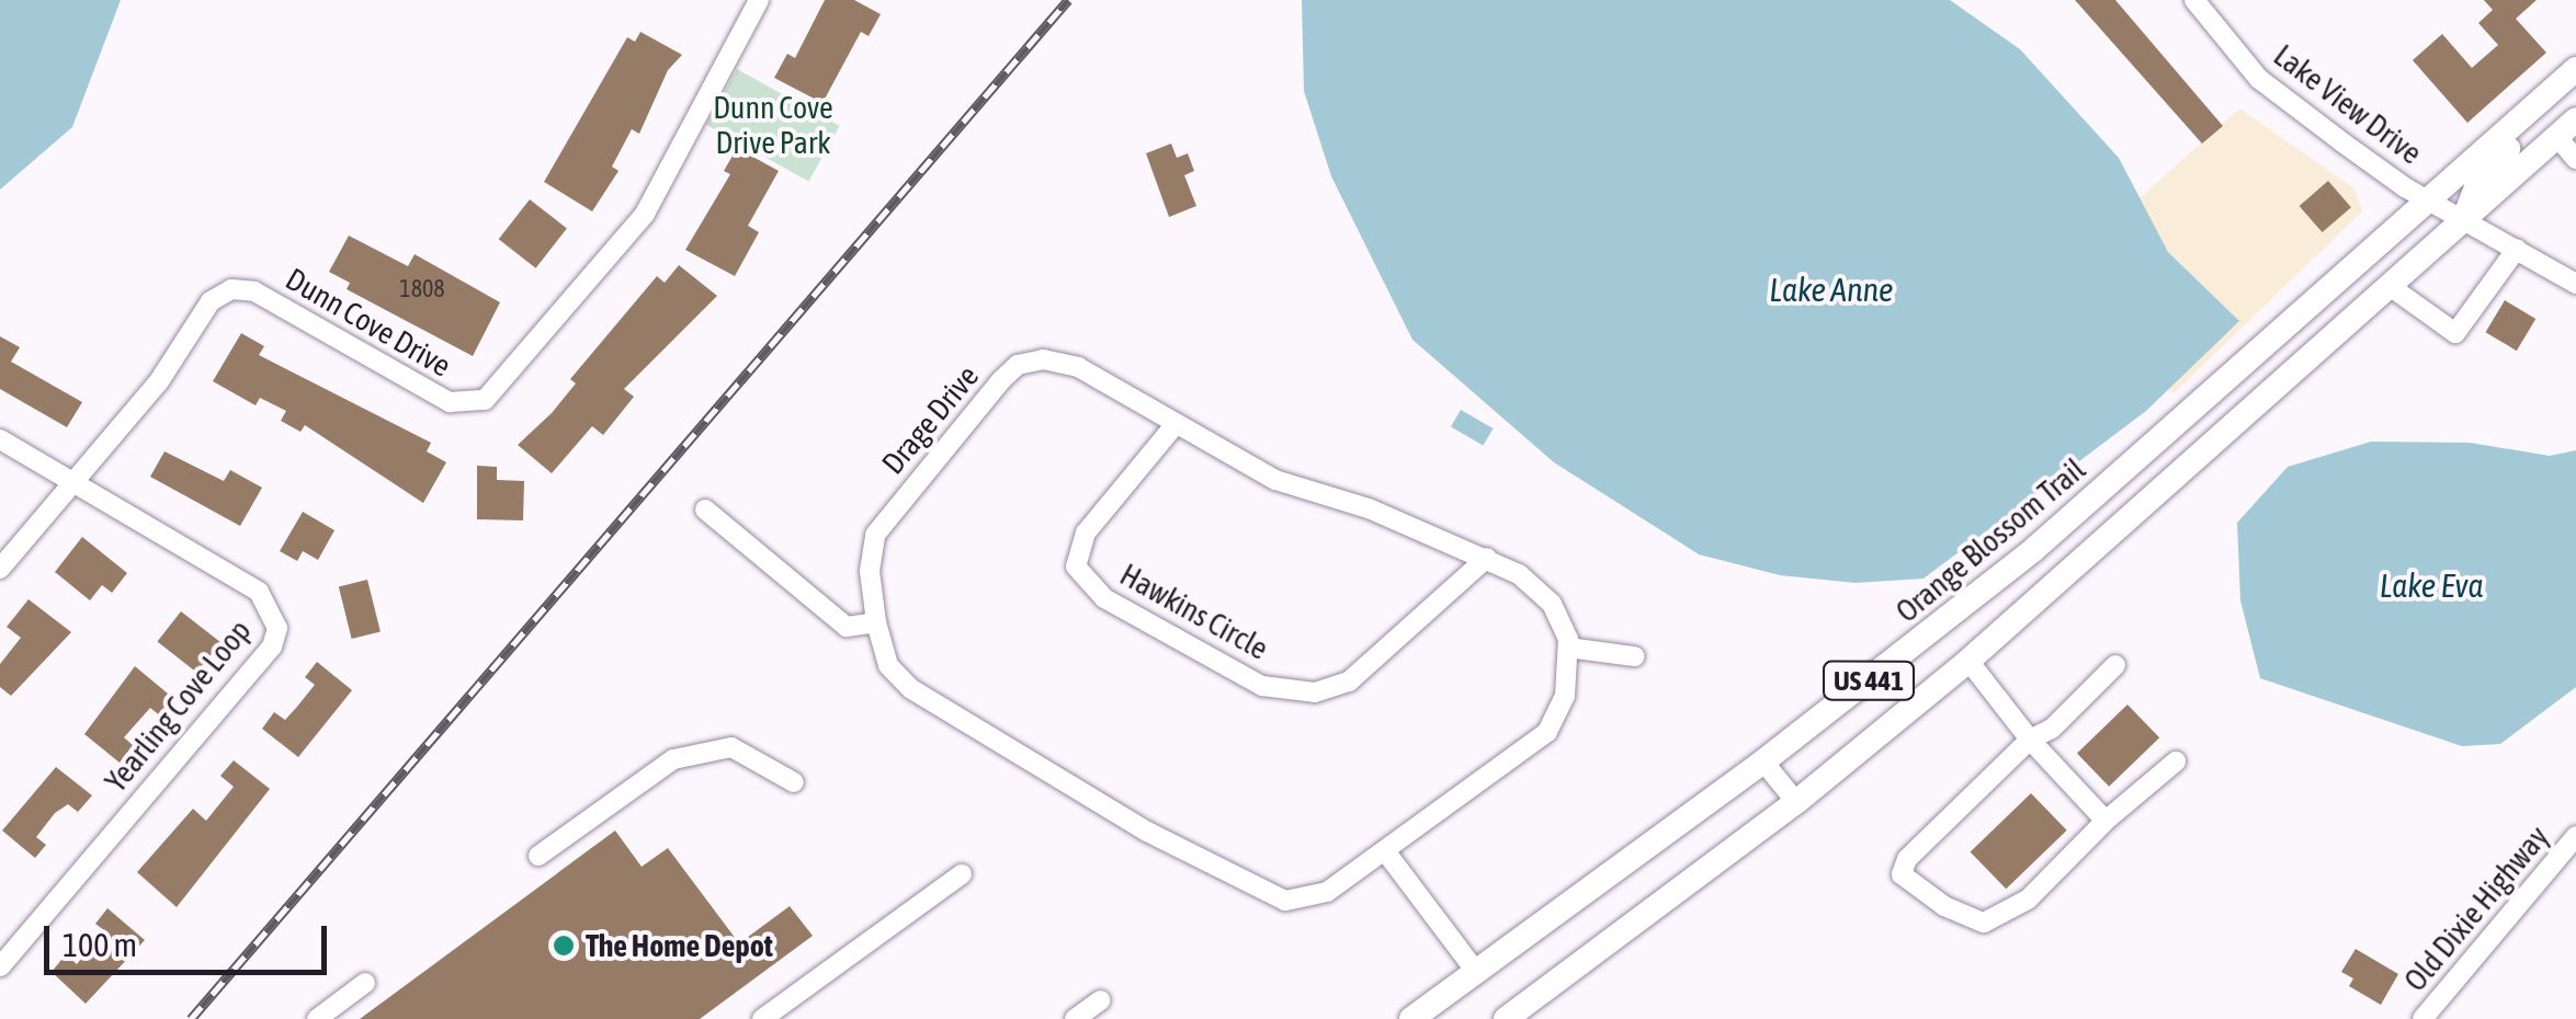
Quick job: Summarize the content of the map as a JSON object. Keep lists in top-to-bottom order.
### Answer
{
  "streets": {
    "main road": ["Orange Blossom Trail", "US 441"],
    "street": [
      "Lake View Drive",
      "Dunn Cove Drive",
      "Drage Drive",
      "Hawkins Circle",
      "Yearling Cove Loop",
      "Old Dixie Highway"
    ]
  },
  "crossings": [
    ["Lake View Drive", "Orange Blossom Trail"],
    ["Lake View Drive", "US 441"],
    ["Dunn Cove Drive", "Yearling Cove Loop"],
    ["Drage Drive", "Hawkins Circle"]
  ],
  "water": ["Lake Anne", "Lake Eva"],
  "parks": ["Dunn Cove Drive Park"],
  "places": ["The Home Depot"],
  "house_numbers": ["1808"],
  "scale_bar": "100 m"
}
